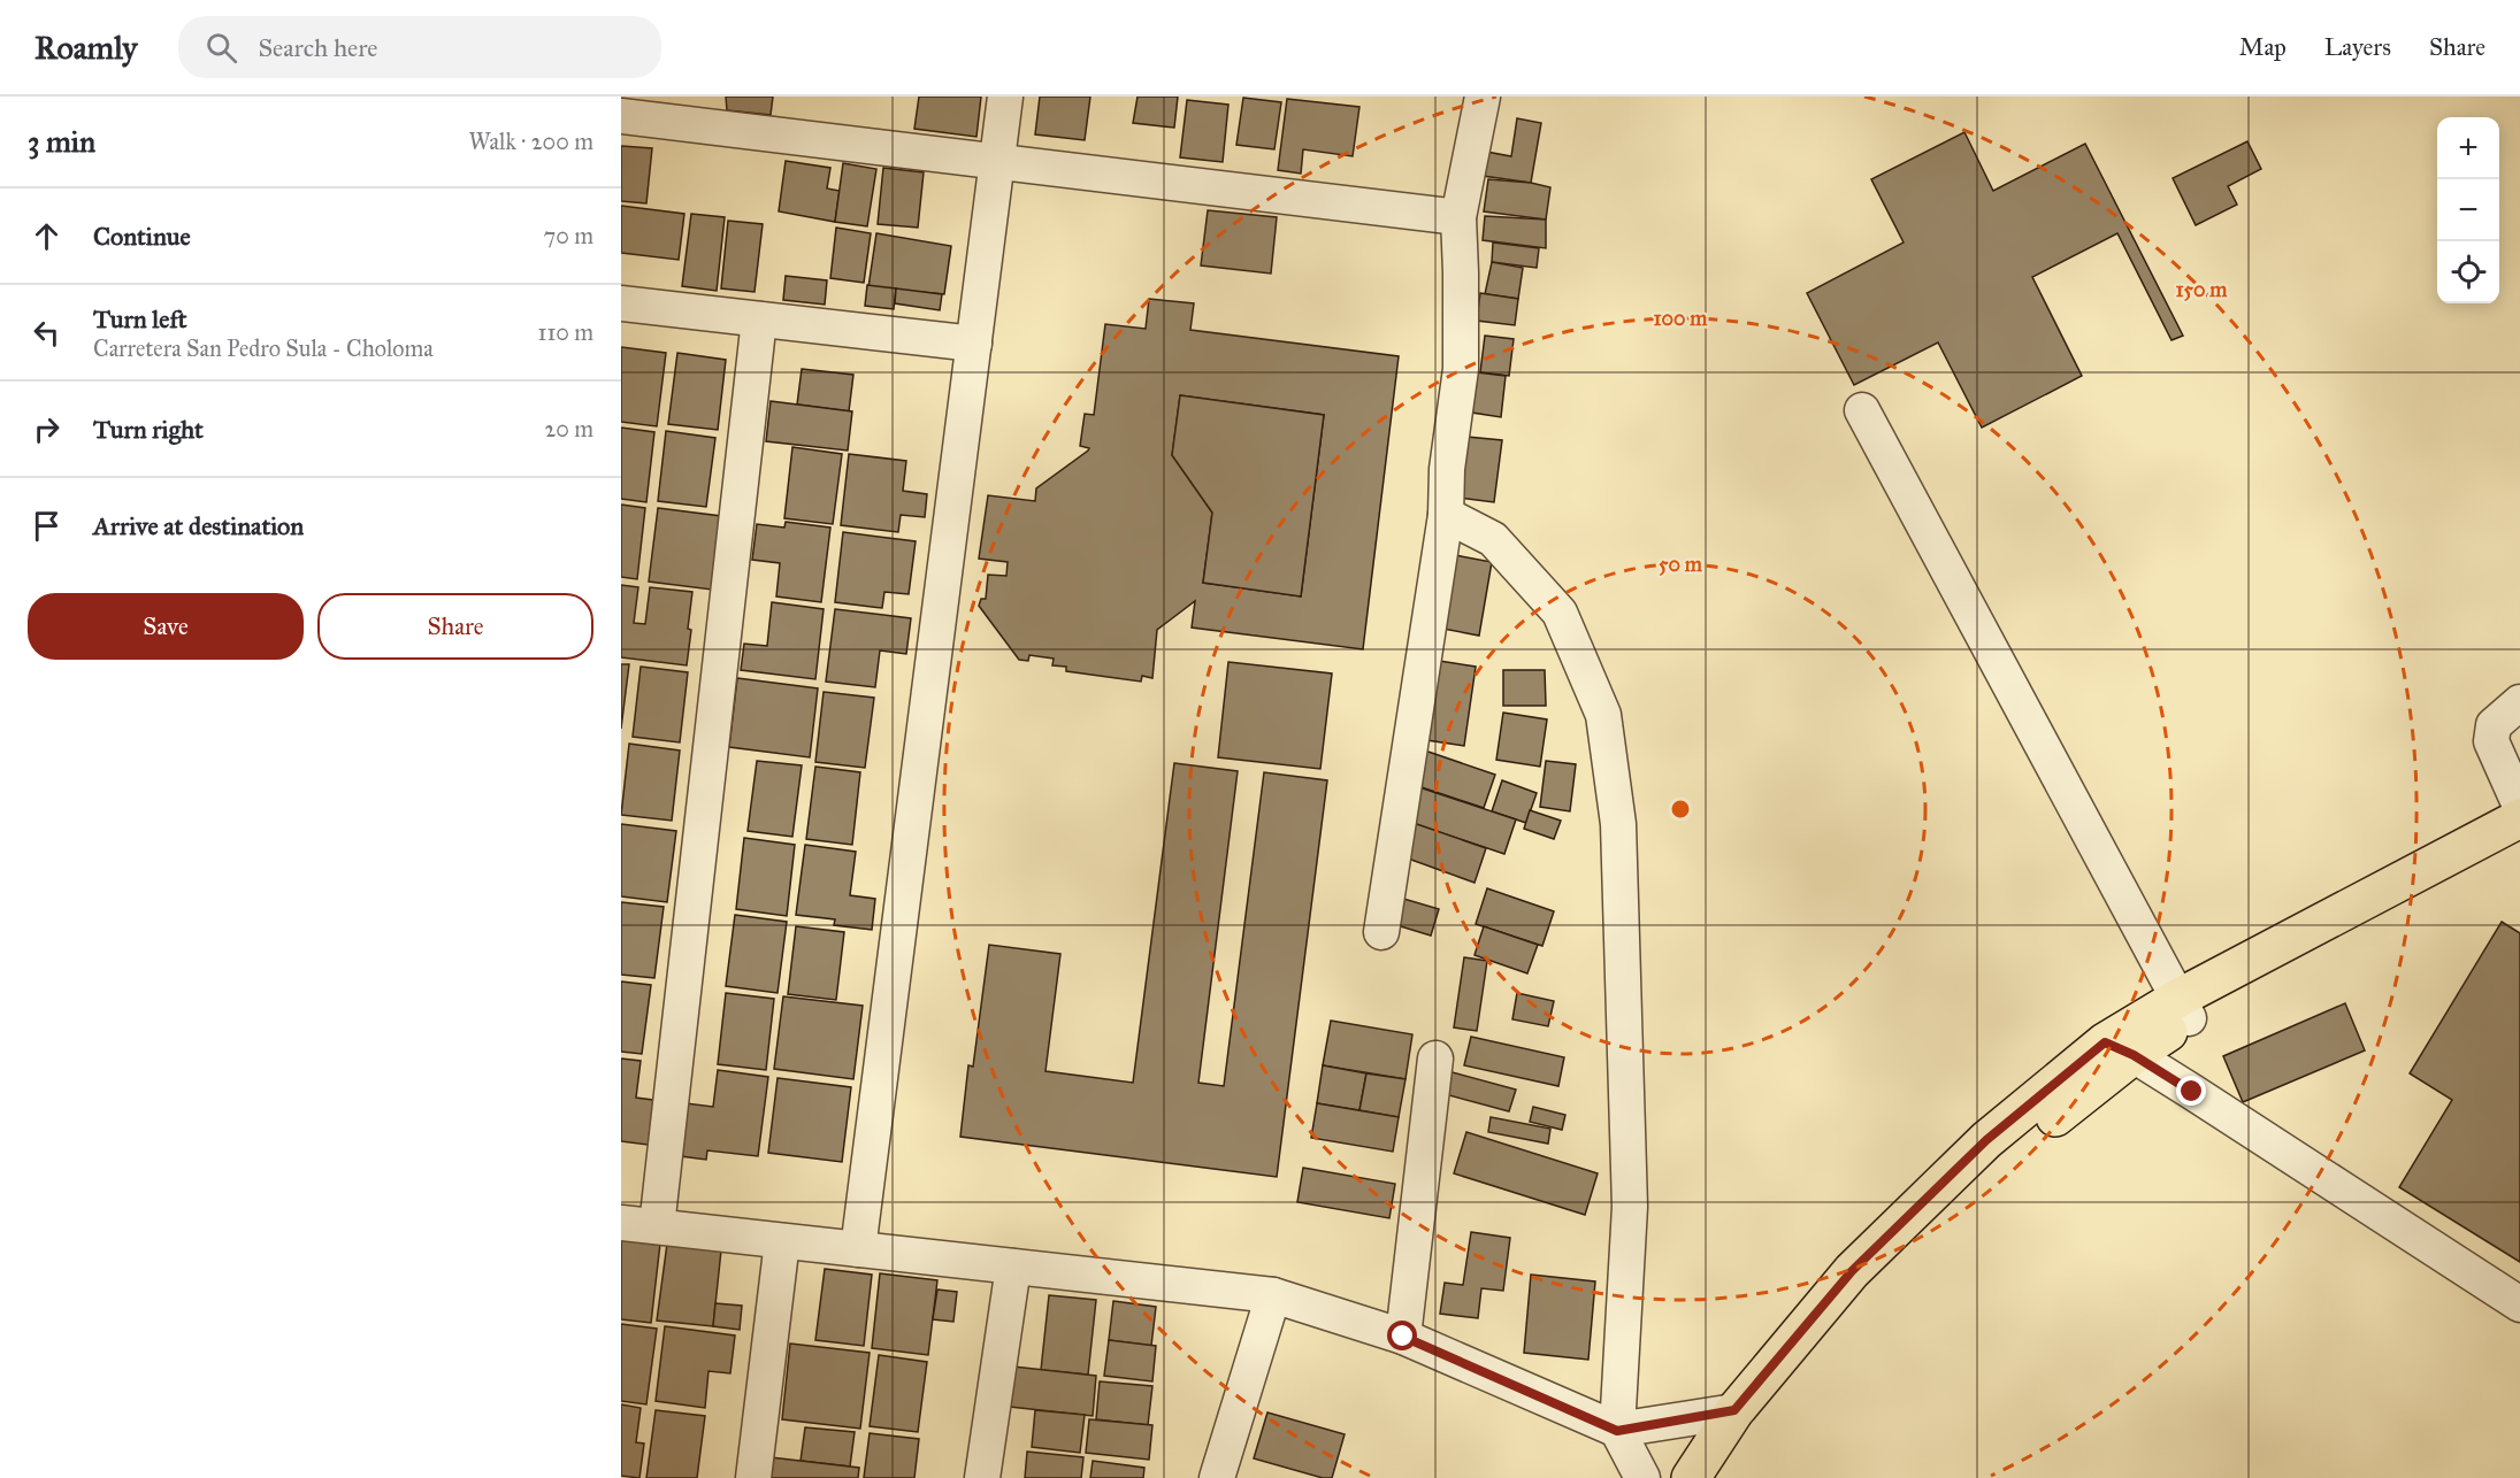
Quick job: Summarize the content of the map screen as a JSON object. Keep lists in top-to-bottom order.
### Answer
{
  "page": {
    "header": "Roamly",
    "search": "Search here",
    "nav": ["Map", "Layers", "Share"],
    "heading": ["3 min", "Walk · 200 m"],
    "map_buttons": ["+", "−"],
    "list": [
      ["Continue", "70 m"],
      ["Turn left", "Carretera San Pedro Sula - Choloma", "110 m"],
      ["Turn right", "20 m"],
      "Arrive at destination"
    ],
    "buttons": ["Save", "Share"]
  },
  "rings": ["150 m", "100 m", "50 m"]
}
